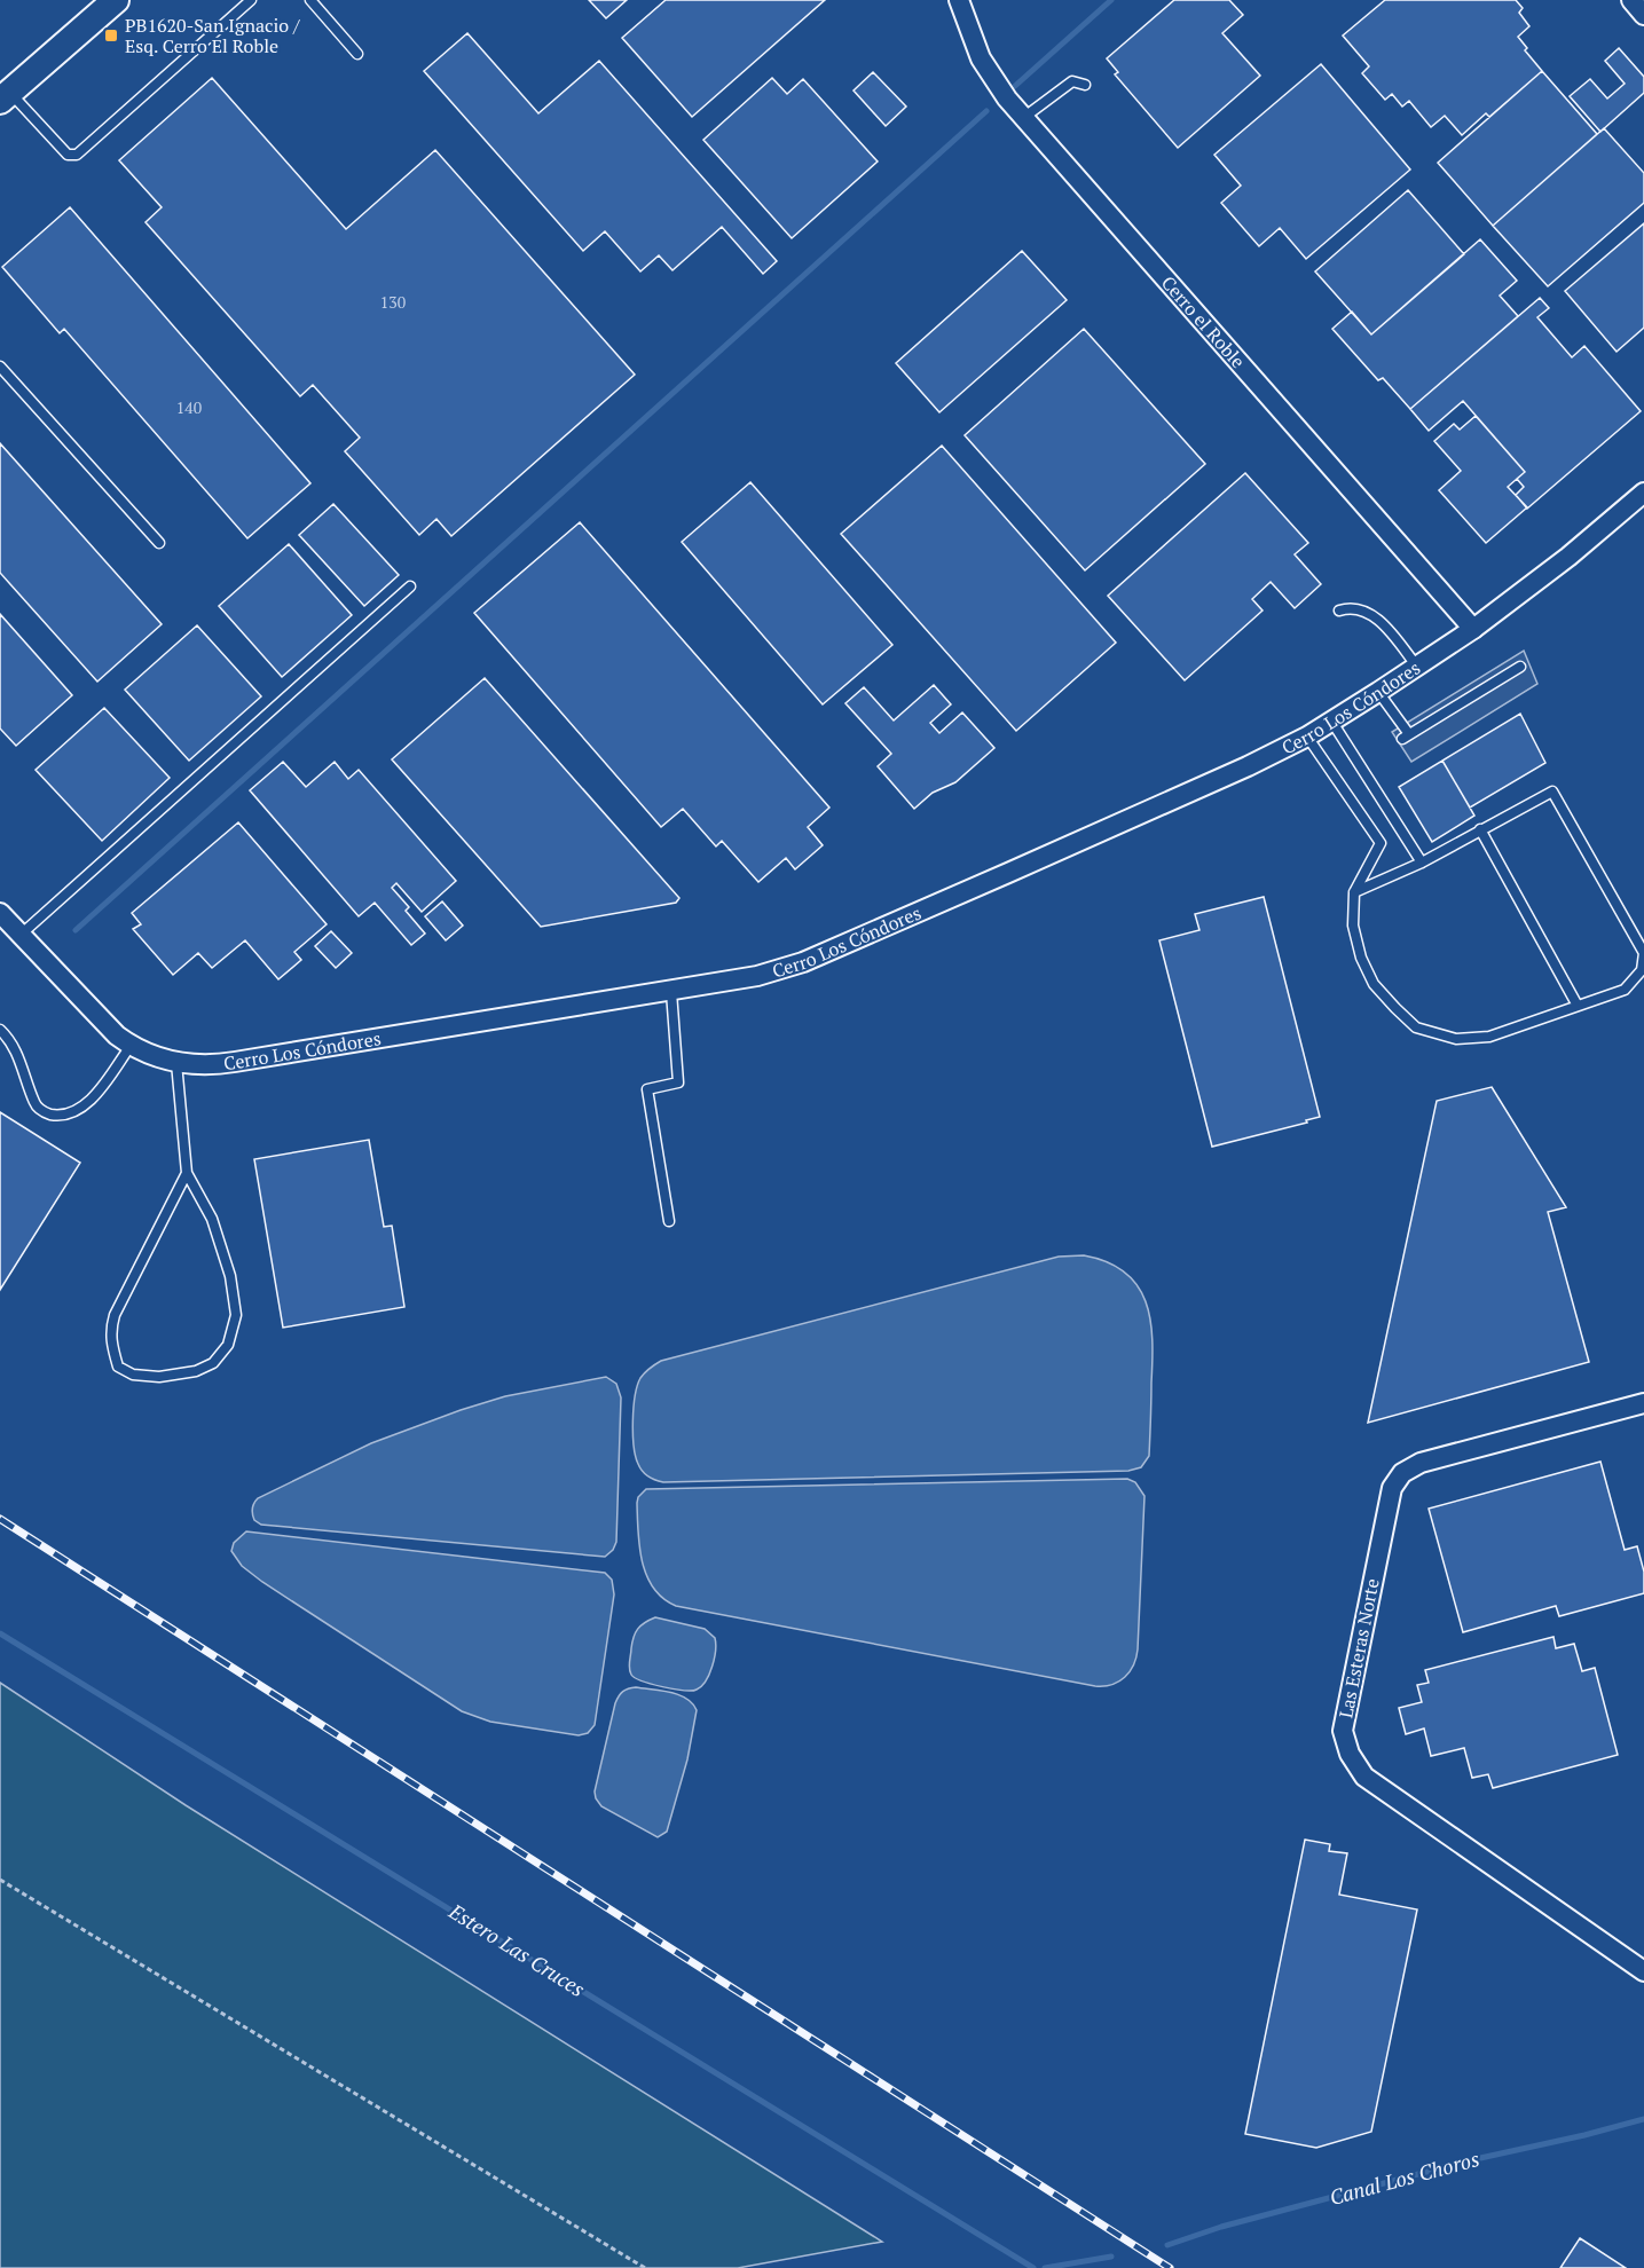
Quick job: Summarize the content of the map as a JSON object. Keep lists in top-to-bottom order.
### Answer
{
  "streets": {
    "street": ["Cerro el Roble", "Cerro Los Cóndores", "Las Esteras Norte"]
  },
  "crossings": [
    ["Cerro el Roble", "Cerro Los Cóndores"]
  ],
  "water": ["Estero Las Cruces", "Canal Los Choros"],
  "places": {
    "transit": ["PB1620-San Ignacio / Esq. Cerro El Roble"]
  },
  "house_numbers": ["130", "140"]
}
